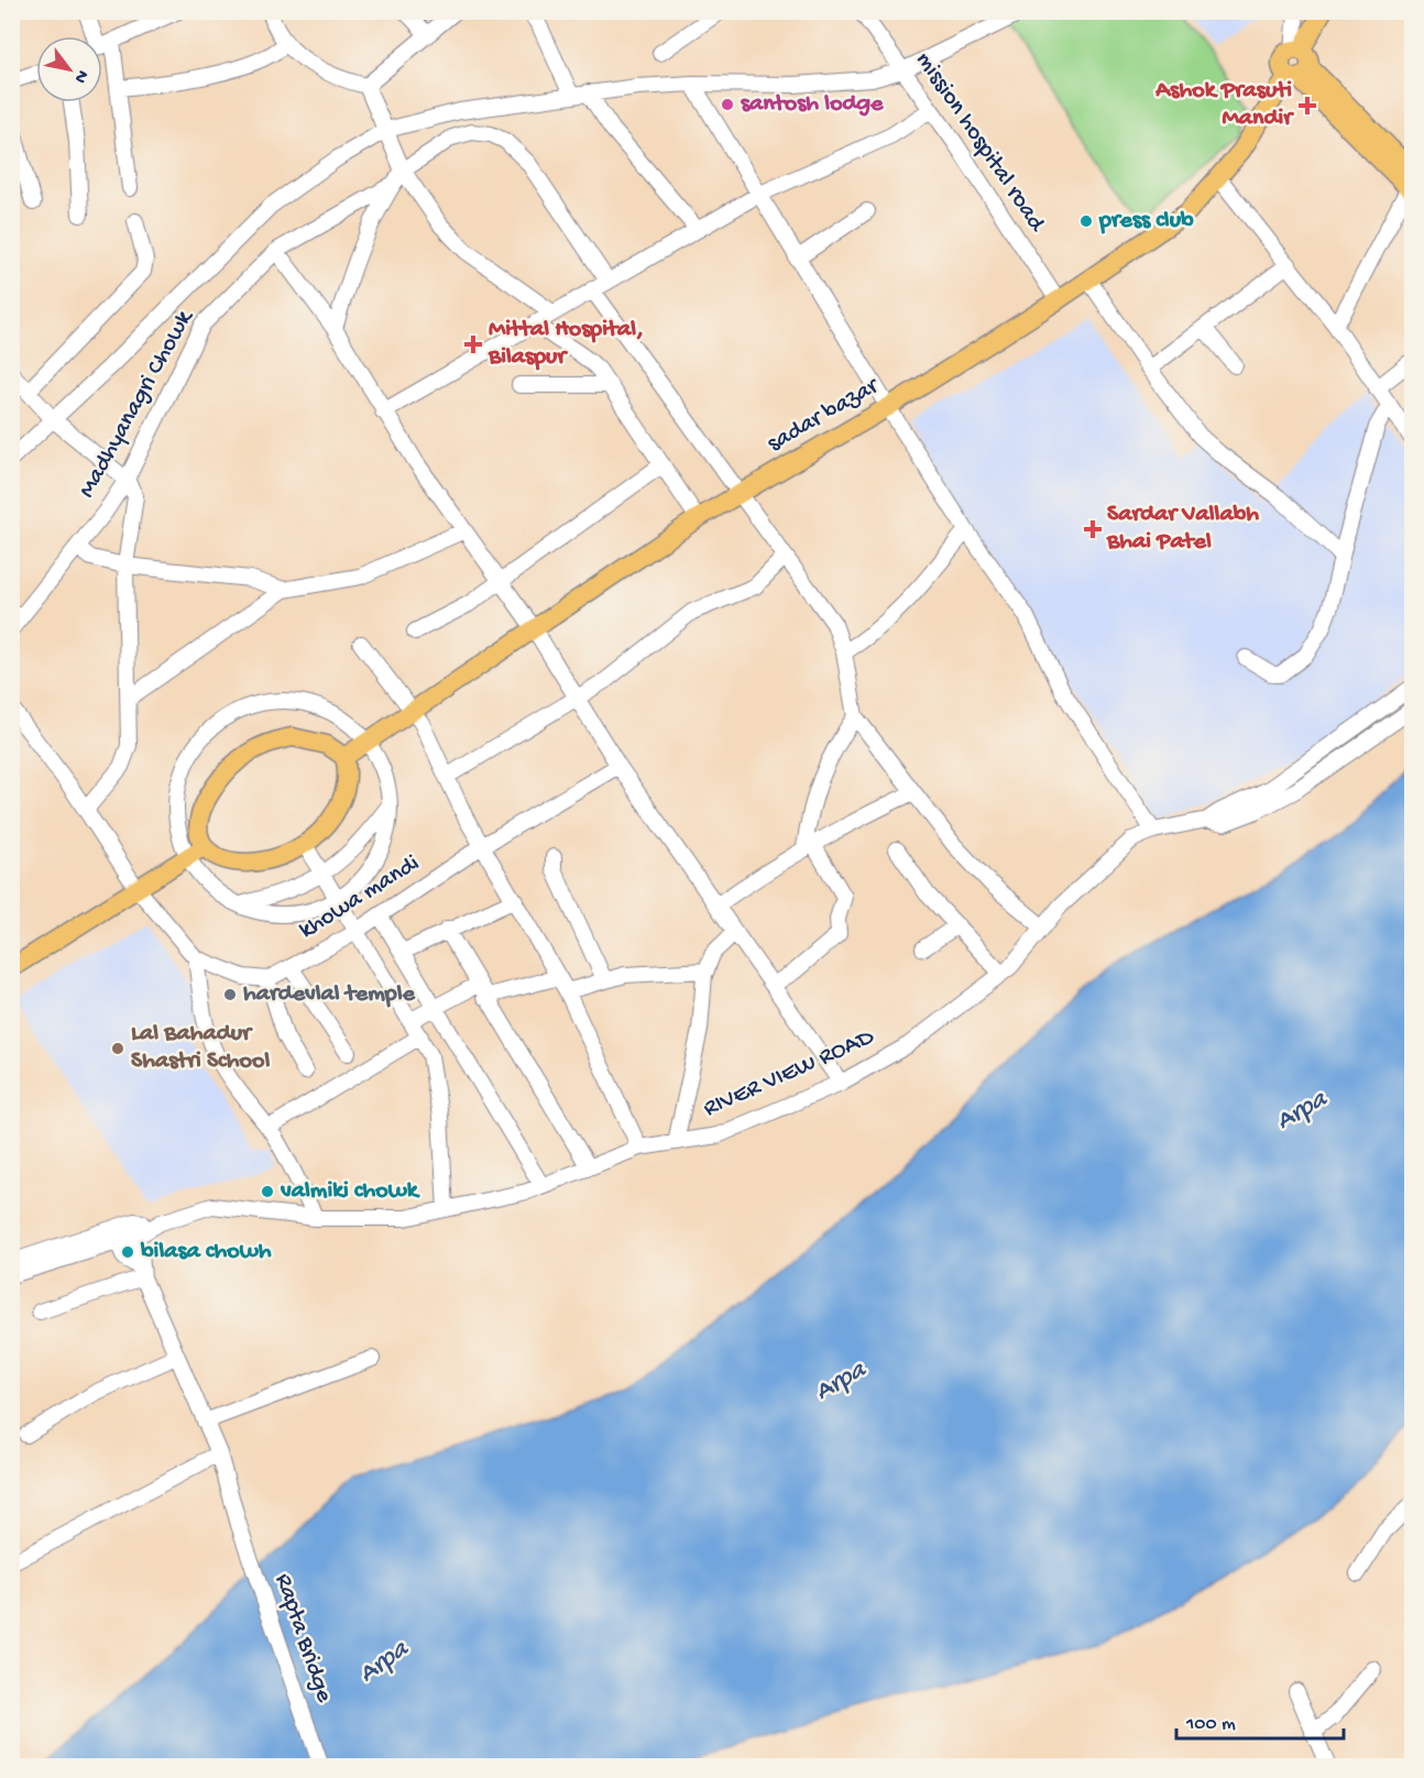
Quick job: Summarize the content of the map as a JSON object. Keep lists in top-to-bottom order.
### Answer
{
  "streets": {
    "main road": ["sadar bazar"],
    "street": [
      "mission hospital road",
      "Madhyanagri Chowk",
      "khowa mandi",
      "RIVER VIEW ROAD",
      "Rapta Bridge"
    ]
  },
  "crossings": [
    ["mission hospital road", "sadar bazar"]
  ],
  "water": ["Arpa"],
  "places": {
    "other": [
      "santosh lodge",
      "press club",
      "hardevlal temple",
      "Lal Bahadur Shastri School",
      "valmiki chowk",
      "bilasa chowh"
    ],
    "health": ["Ashok Prasuti Mandir", "Mittal Hospital, Bilaspur", "Sardar Vallabh Bhai Patel"]
  },
  "scale_bar": "100 m",
  "north": "bottom right"
}
